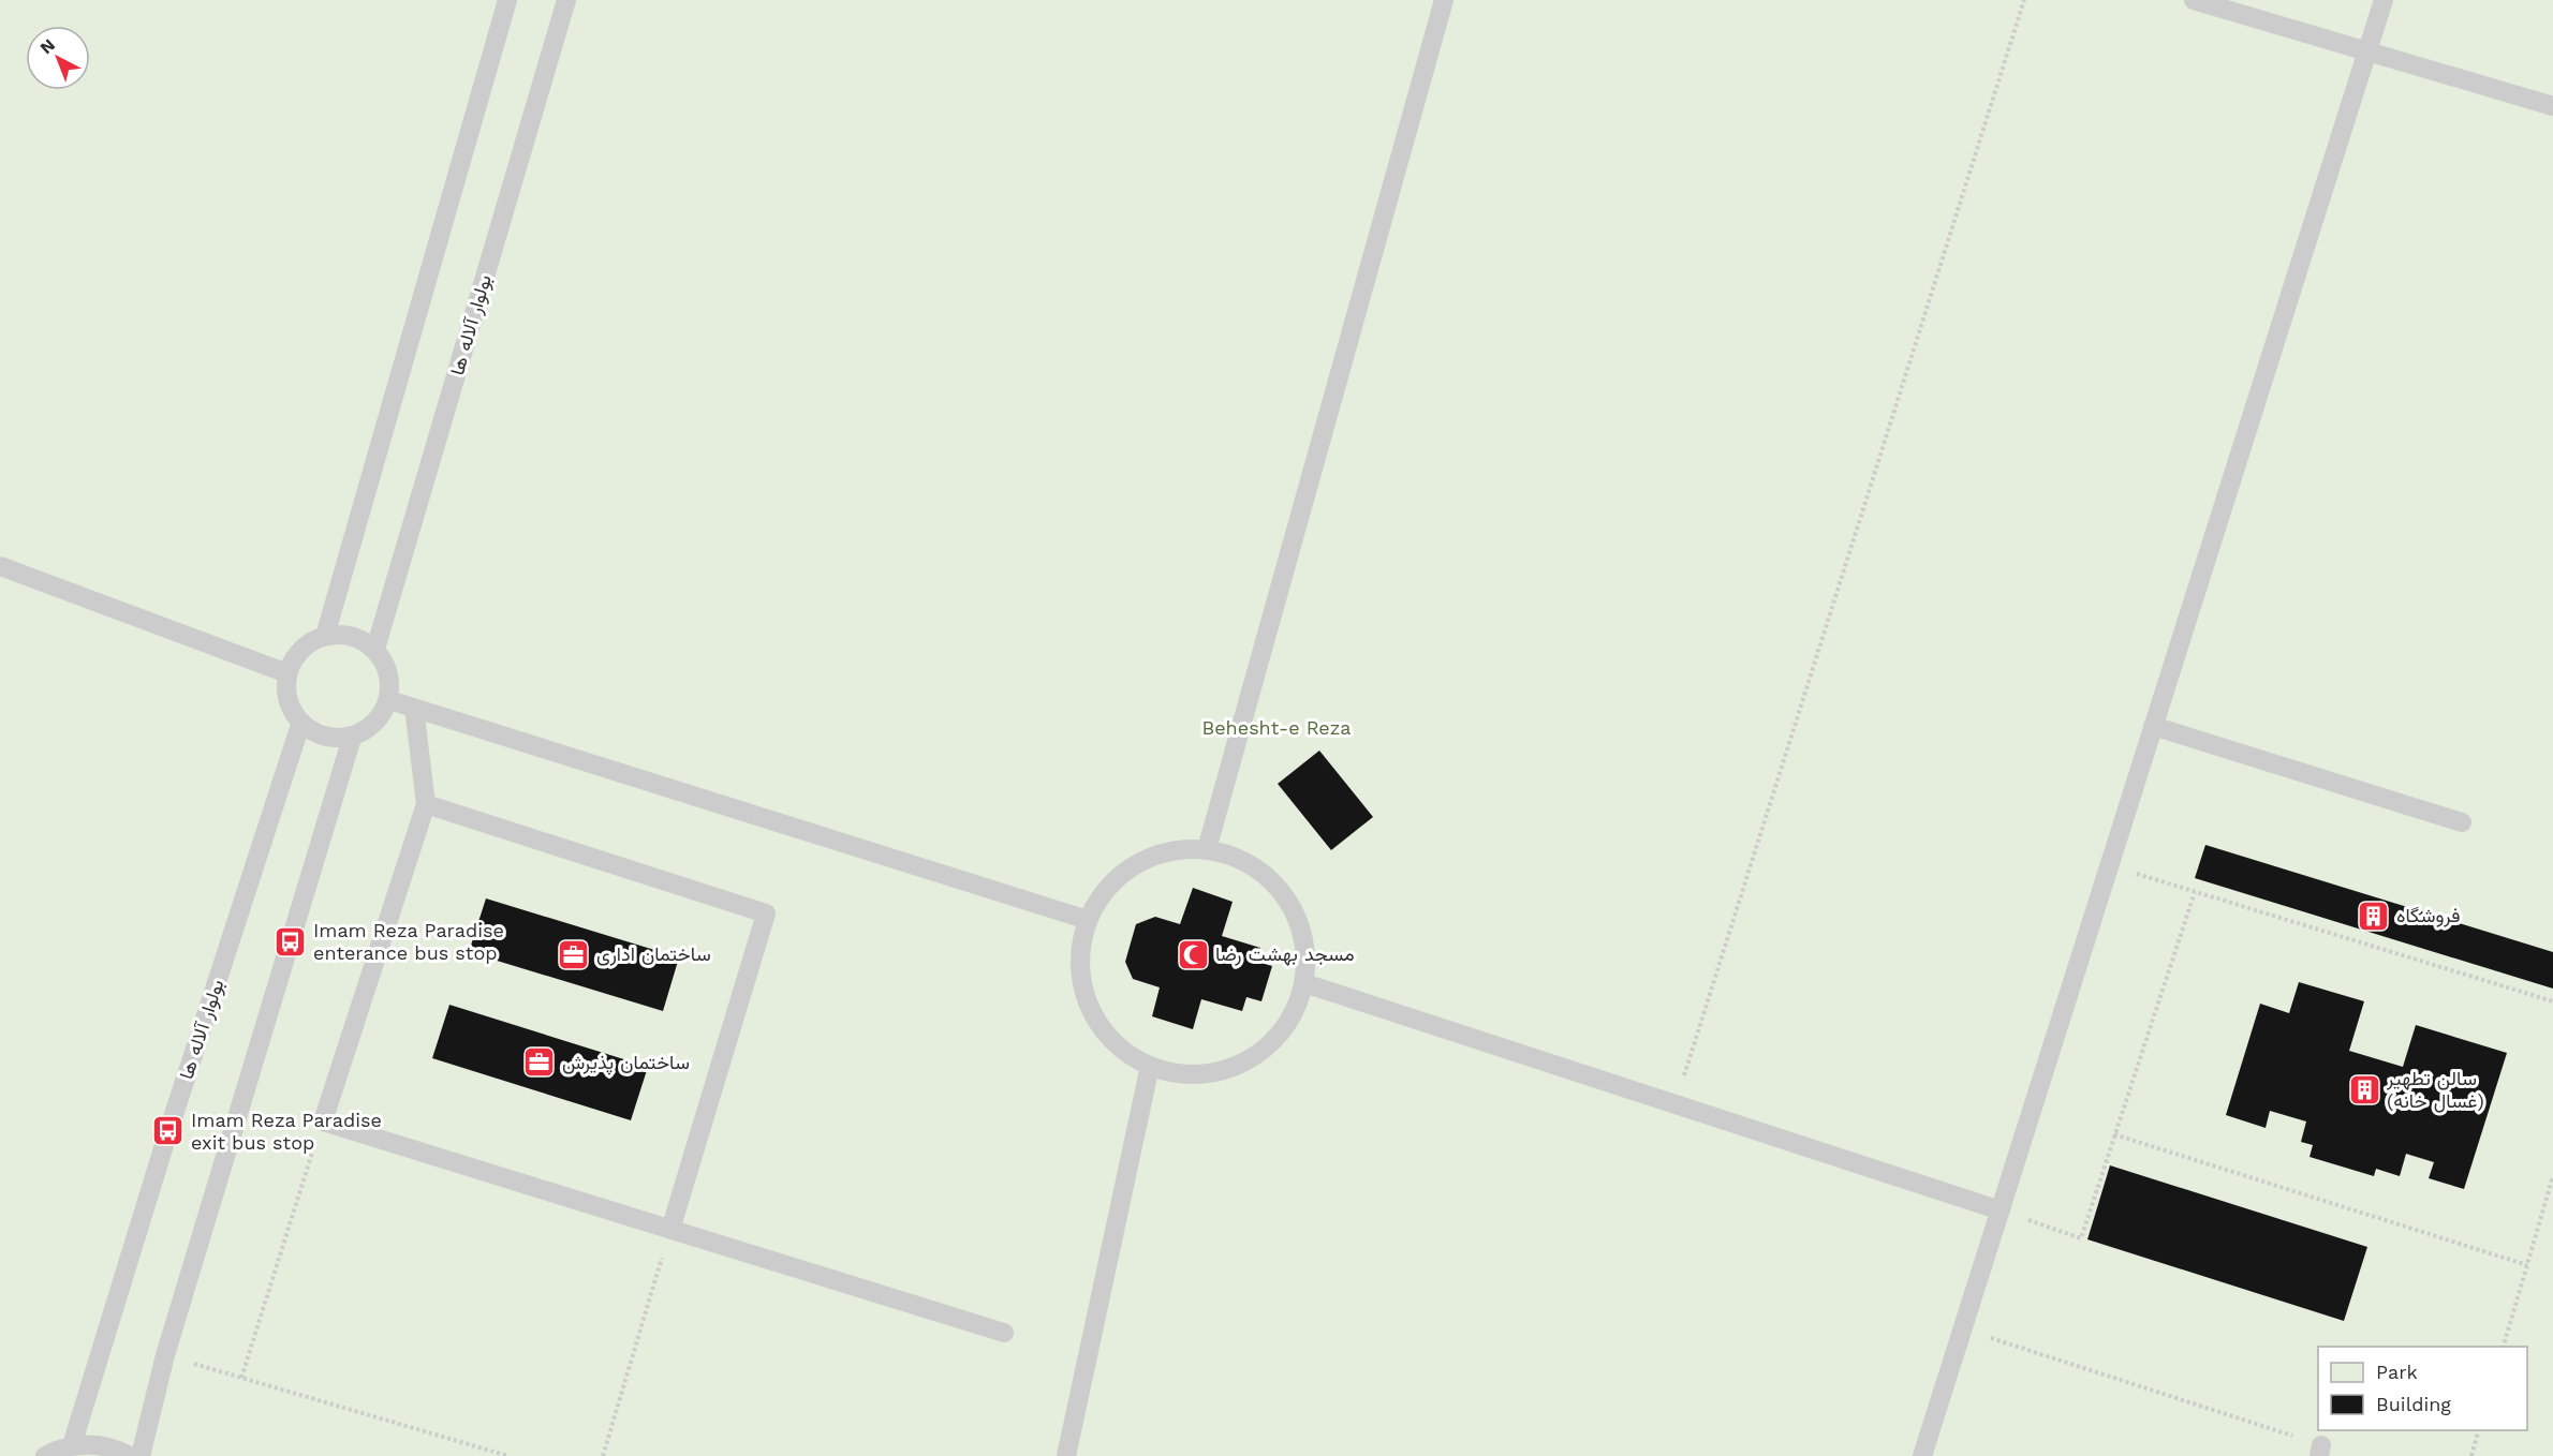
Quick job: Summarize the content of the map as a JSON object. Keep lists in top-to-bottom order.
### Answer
{
  "streets": {
    "lane": ["بولوار آلاله ها"]
  },
  "parks": ["Behesht-e Reza"],
  "places": {
    "building": ["فروشگاه", "سالن تطهیر (غسال خانه)"],
    "bus stop": ["Imam Reza Paradise enterance bus stop", "Imam Reza Paradise exit bus stop"],
    "office": ["ساختمان اداری", "ساختمان پذیرش"],
    "mosque": ["مسجد بهشت رضا"]
  },
  "legend": ["Park", "Building"],
  "north": "top left"
}
